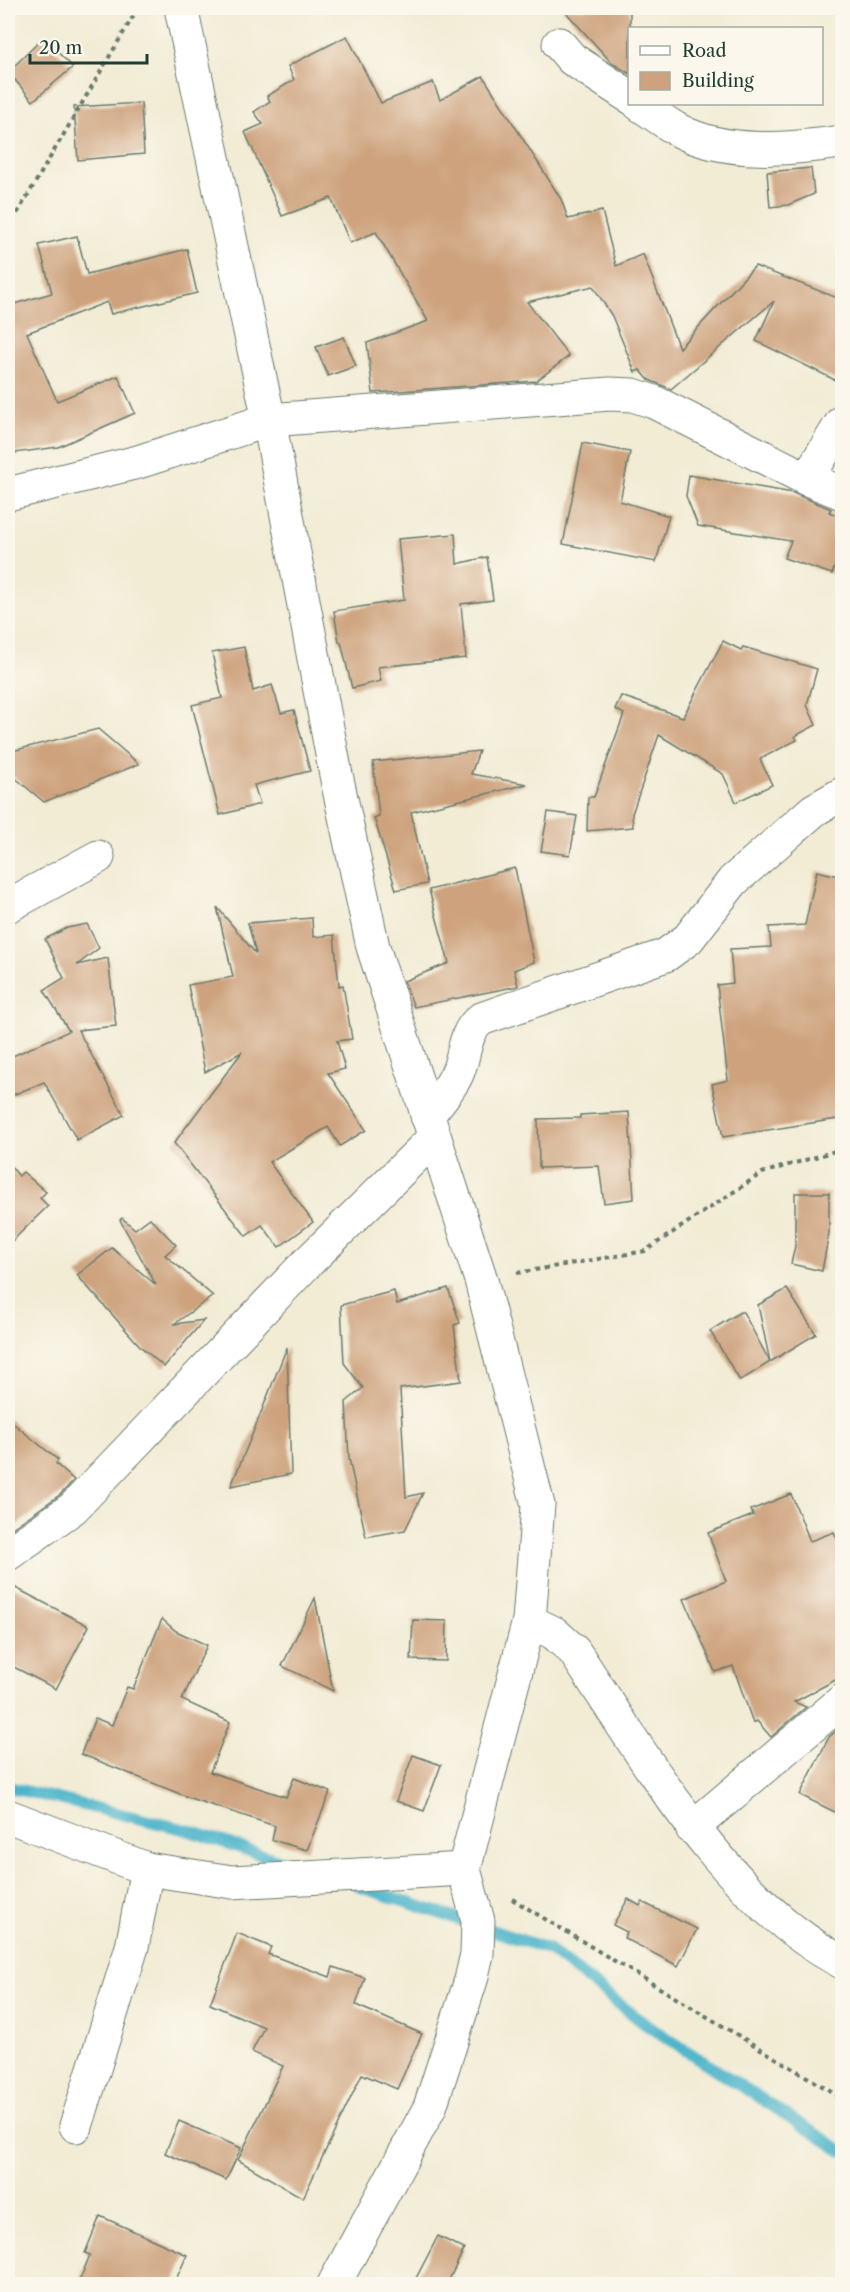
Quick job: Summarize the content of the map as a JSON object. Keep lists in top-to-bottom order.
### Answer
{
  "legend": ["Road", "Building"],
  "scale_bar": "20 m"
}
